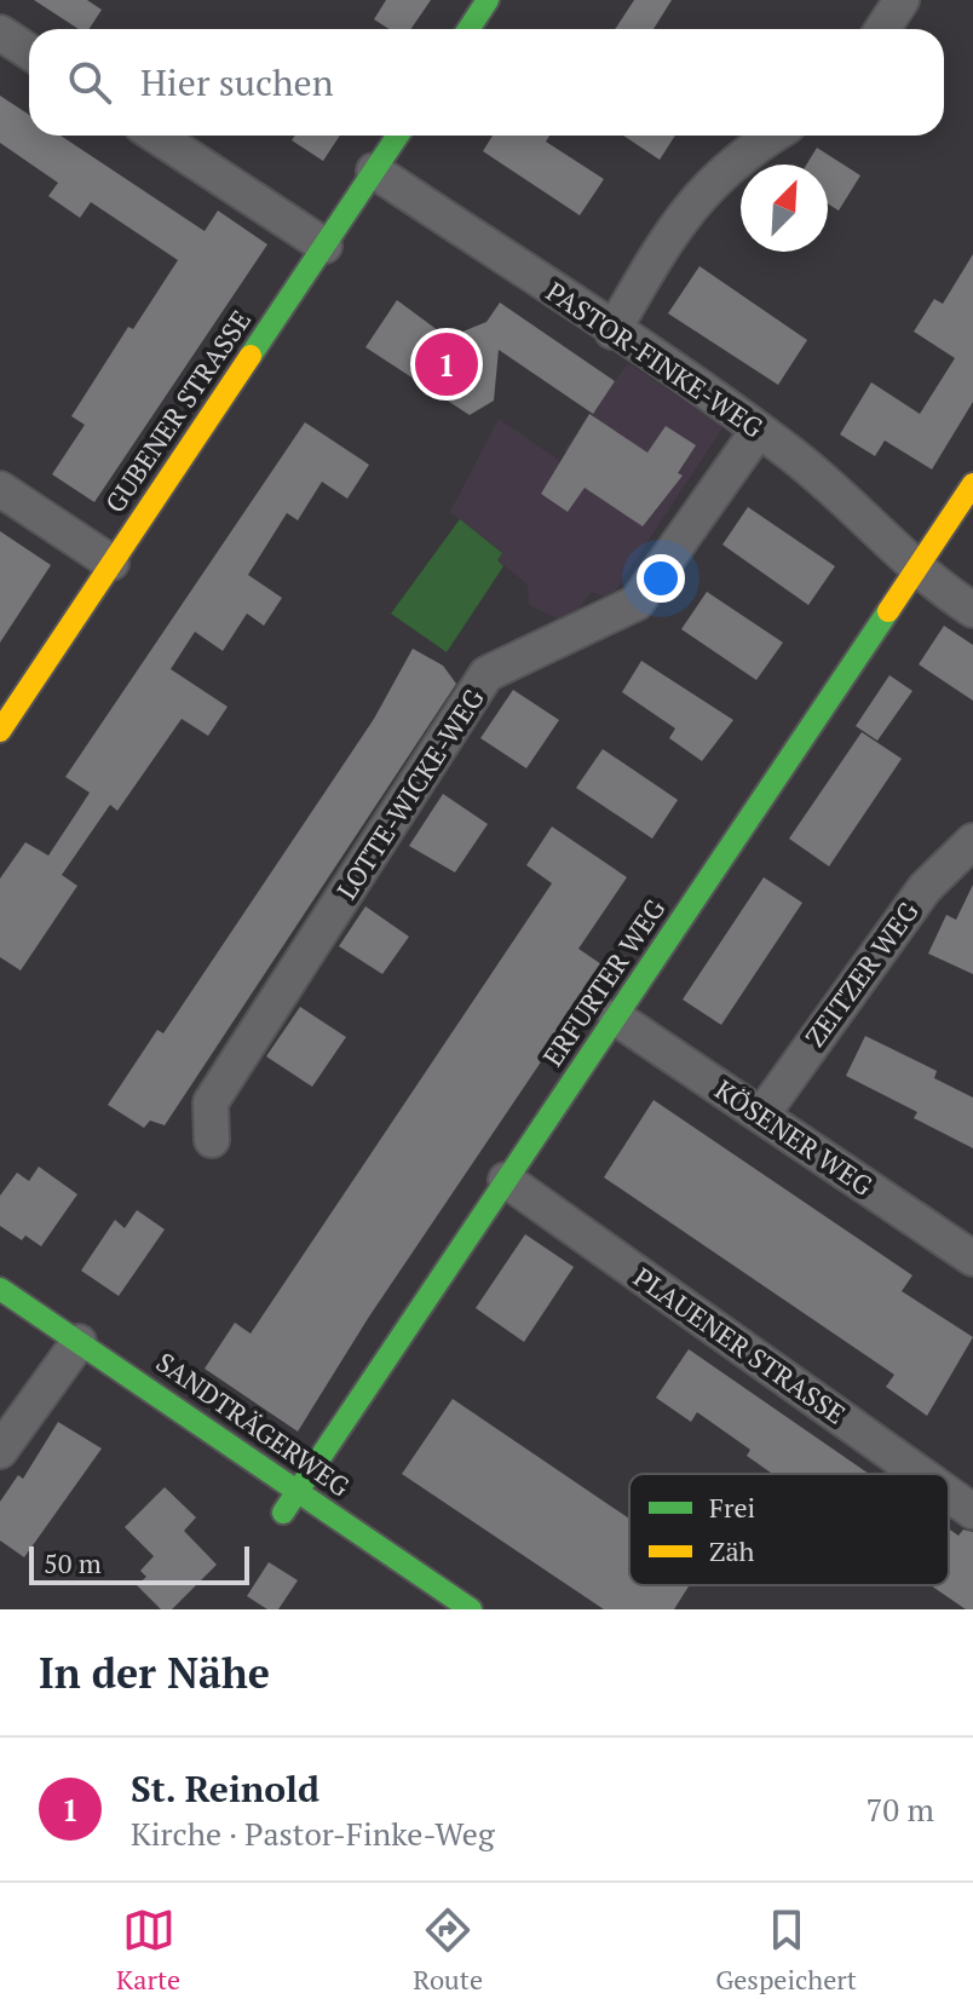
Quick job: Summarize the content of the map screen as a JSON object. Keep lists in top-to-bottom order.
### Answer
{
  "streets": {
    "street": [
      "PASTOR-FINKE-WEG",
      "GUBENER STRASSE",
      "LOTTE-WICKE-WEG",
      "ZEITZER WEG",
      "ERFURTER WEG",
      "KÖSENER WEG",
      "PLAUENER STRASSE",
      "SANDTRÄGERWEG"
    ]
  },
  "crossings": [
    ["PASTOR-FINKE-WEG", "GUBENER STRASSE"],
    ["PASTOR-FINKE-WEG", "LOTTE-WICKE-WEG"],
    ["PASTOR-FINKE-WEG", "ERFURTER WEG"],
    ["ZEITZER WEG", "KÖSENER WEG"],
    ["ERFURTER WEG", "KÖSENER WEG"],
    ["ERFURTER WEG", "PLAUENER STRASSE"],
    ["ERFURTER WEG", "SANDTRÄGERWEG"]
  ],
  "legend": ["Frei", "Zäh"],
  "scale_bar": "50 m",
  "north": "top right",
  "page": {
    "search": "Hier suchen",
    "pins": "1",
    "scale": "50 m",
    "heading": "In der Nähe",
    "list": [
      {
        "mark": "1",
        "name": "St. Reinold",
        "note": "Kirche · Pastor-Finke-Weg",
        "value": "70 m"
      }
    ],
    "nav": ["Karte", "Route", "Gespeichert"]
  }
}
